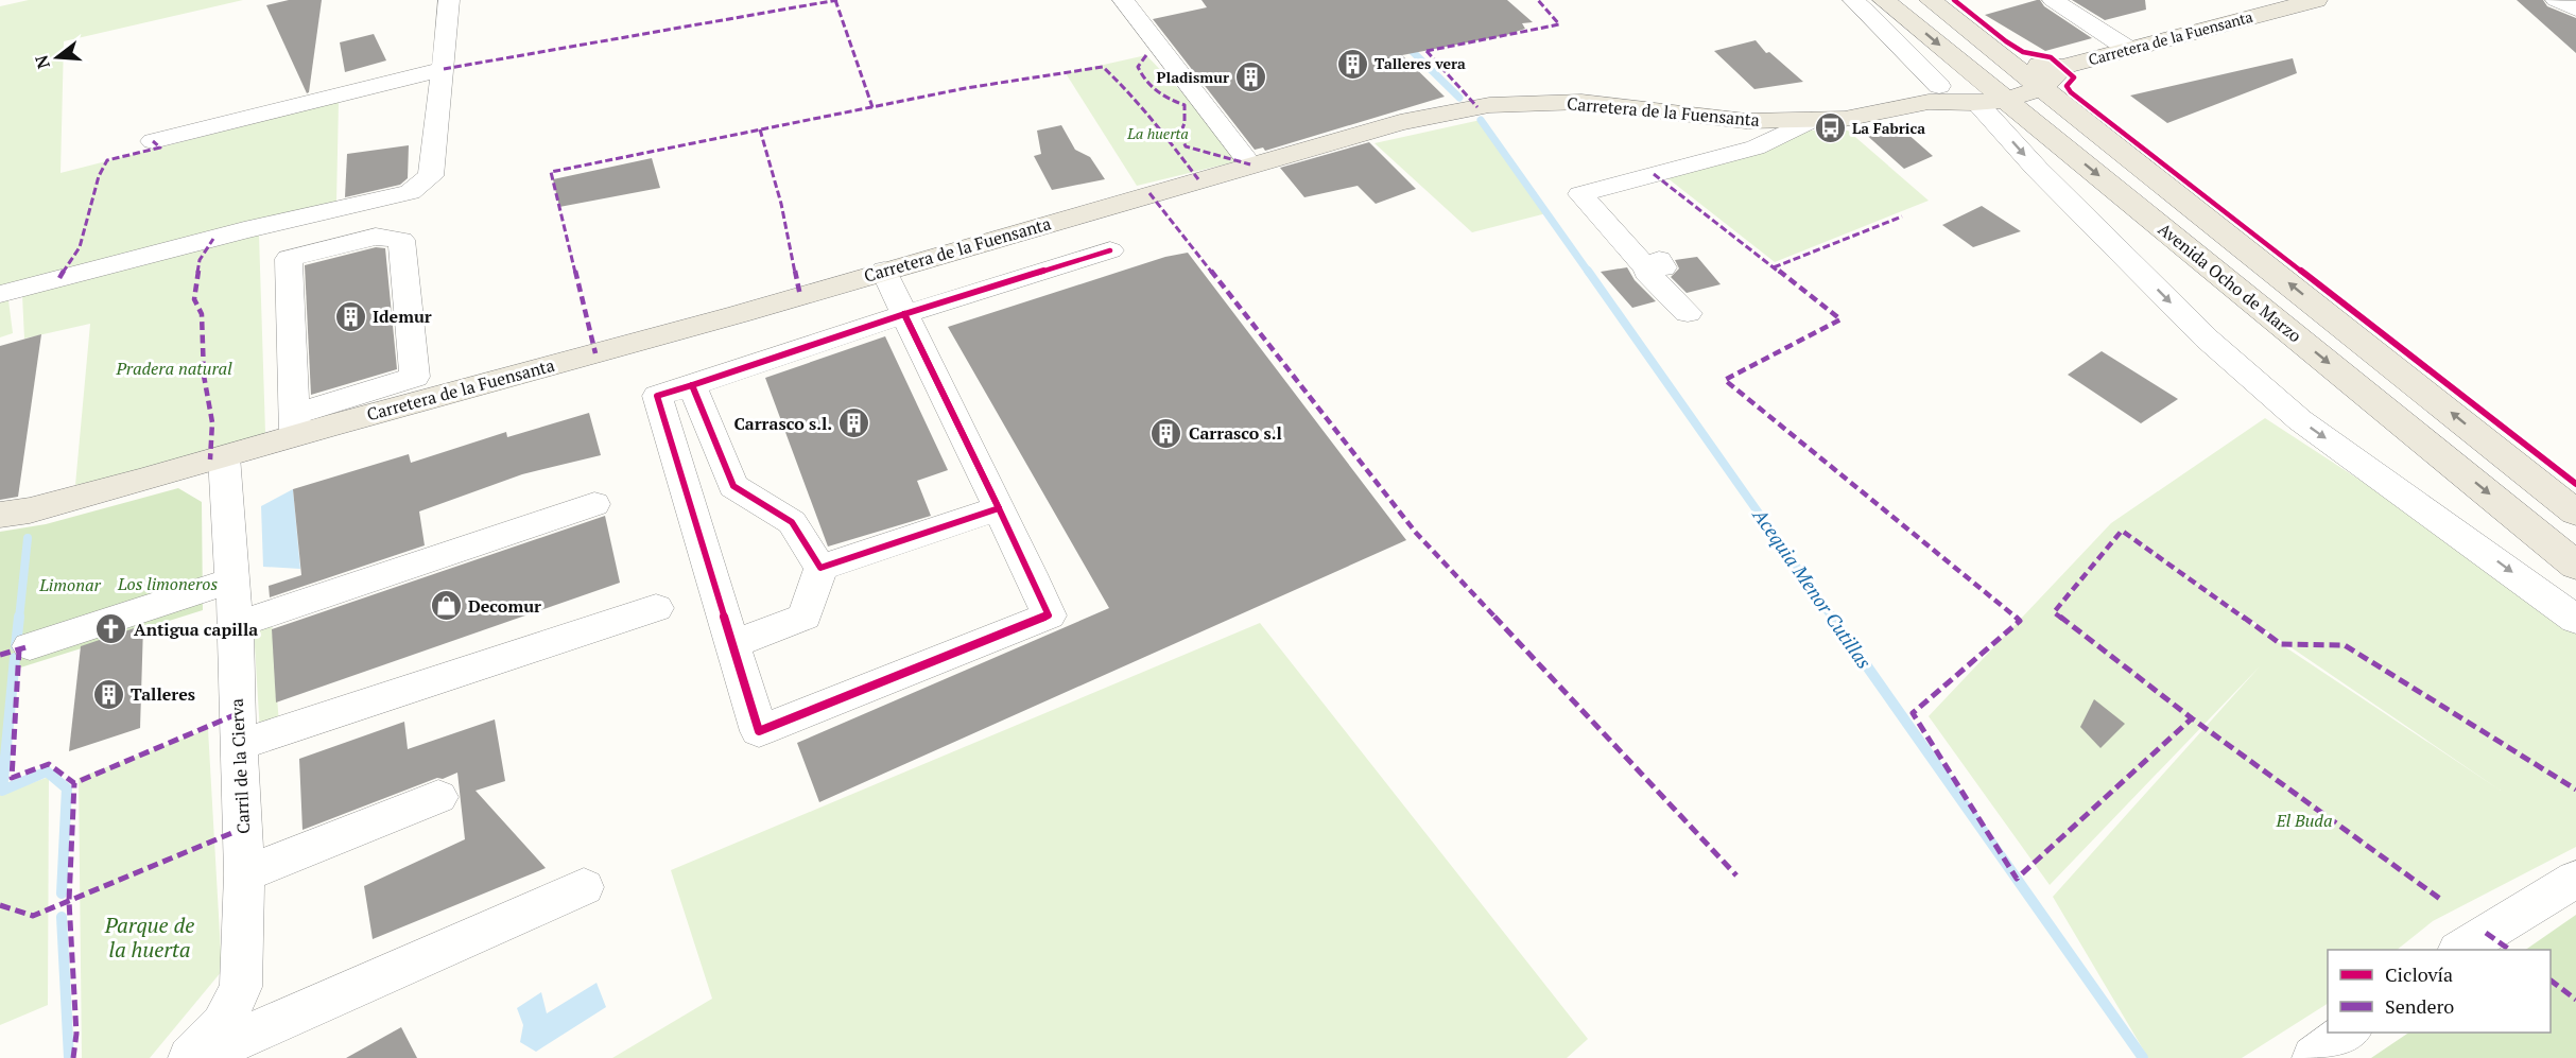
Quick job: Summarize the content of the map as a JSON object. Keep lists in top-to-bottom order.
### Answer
{
  "streets": {
    "main road": ["Carretera de la Fuensanta", "Avenida Ocho de Marzo"],
    "street": ["Carril de la Cierva"]
  },
  "crossings": [
    ["Carretera de la Fuensanta", "Avenida Ocho de Marzo"],
    ["Carretera de la Fuensanta", "Carril de la Cierva"]
  ],
  "water": ["Acequia Menor Cutillas"],
  "parks": [
    "La huerta",
    "Pradera natural",
    "Los limoneros",
    "Limonar",
    "El Buda",
    "Parque de la huerta"
  ],
  "places": {
    "building": [
      "Talleres vera",
      "Pladismur",
      "Idemur",
      "Carrasco s.l.",
      "Carrasco s.l",
      "Talleres"
    ],
    "bus stop": ["La Fabrica"],
    "shop": ["Decomur"],
    "church": ["Antigua capilla"]
  },
  "legend": ["Ciclovía", "Sendero"],
  "north": "left"
}
